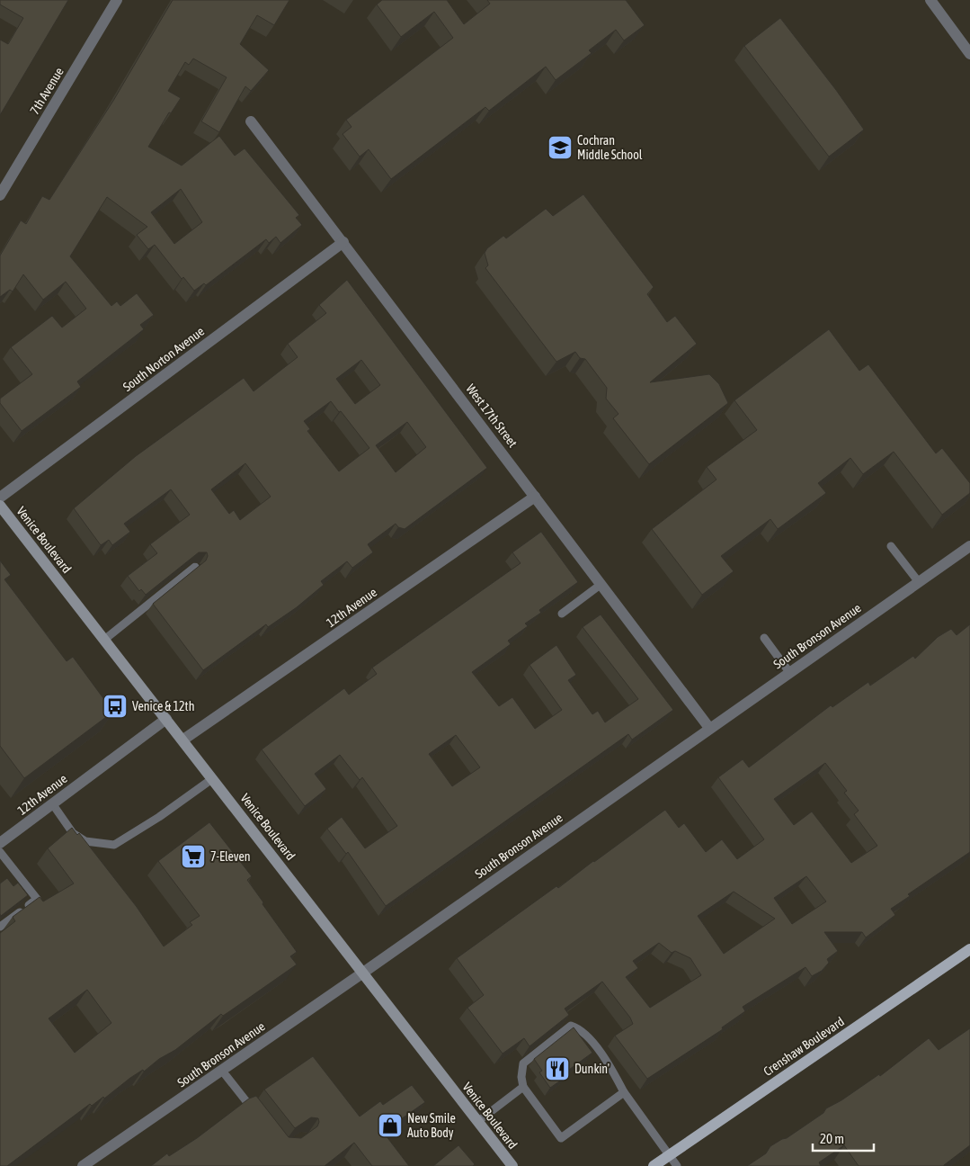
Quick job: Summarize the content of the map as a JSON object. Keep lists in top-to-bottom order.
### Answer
{
  "streets": {
    "main road": ["Venice Boulevard", "Crenshaw Boulevard"],
    "street": [
      "7th Avenue",
      "South Norton Avenue",
      "West 17th Street",
      "12th Avenue",
      "South Bronson Avenue"
    ]
  },
  "crossings": [
    ["South Norton Avenue", "West 17th Street"],
    ["West 17th Street", "12th Avenue"],
    ["West 17th Street", "South Bronson Avenue"],
    ["Venice Boulevard", "12th Avenue"],
    ["Venice Boulevard", "South Bronson Avenue"]
  ],
  "places": {
    "school or university": ["Cochran Middle School"],
    "bus stop": ["Venice & 12th"],
    "supermarket": ["7-Eleven"],
    "restaurant": ["Dunkin'"],
    "shop": ["New Smile Auto Body"]
  },
  "scale_bar": "20 m"
}
